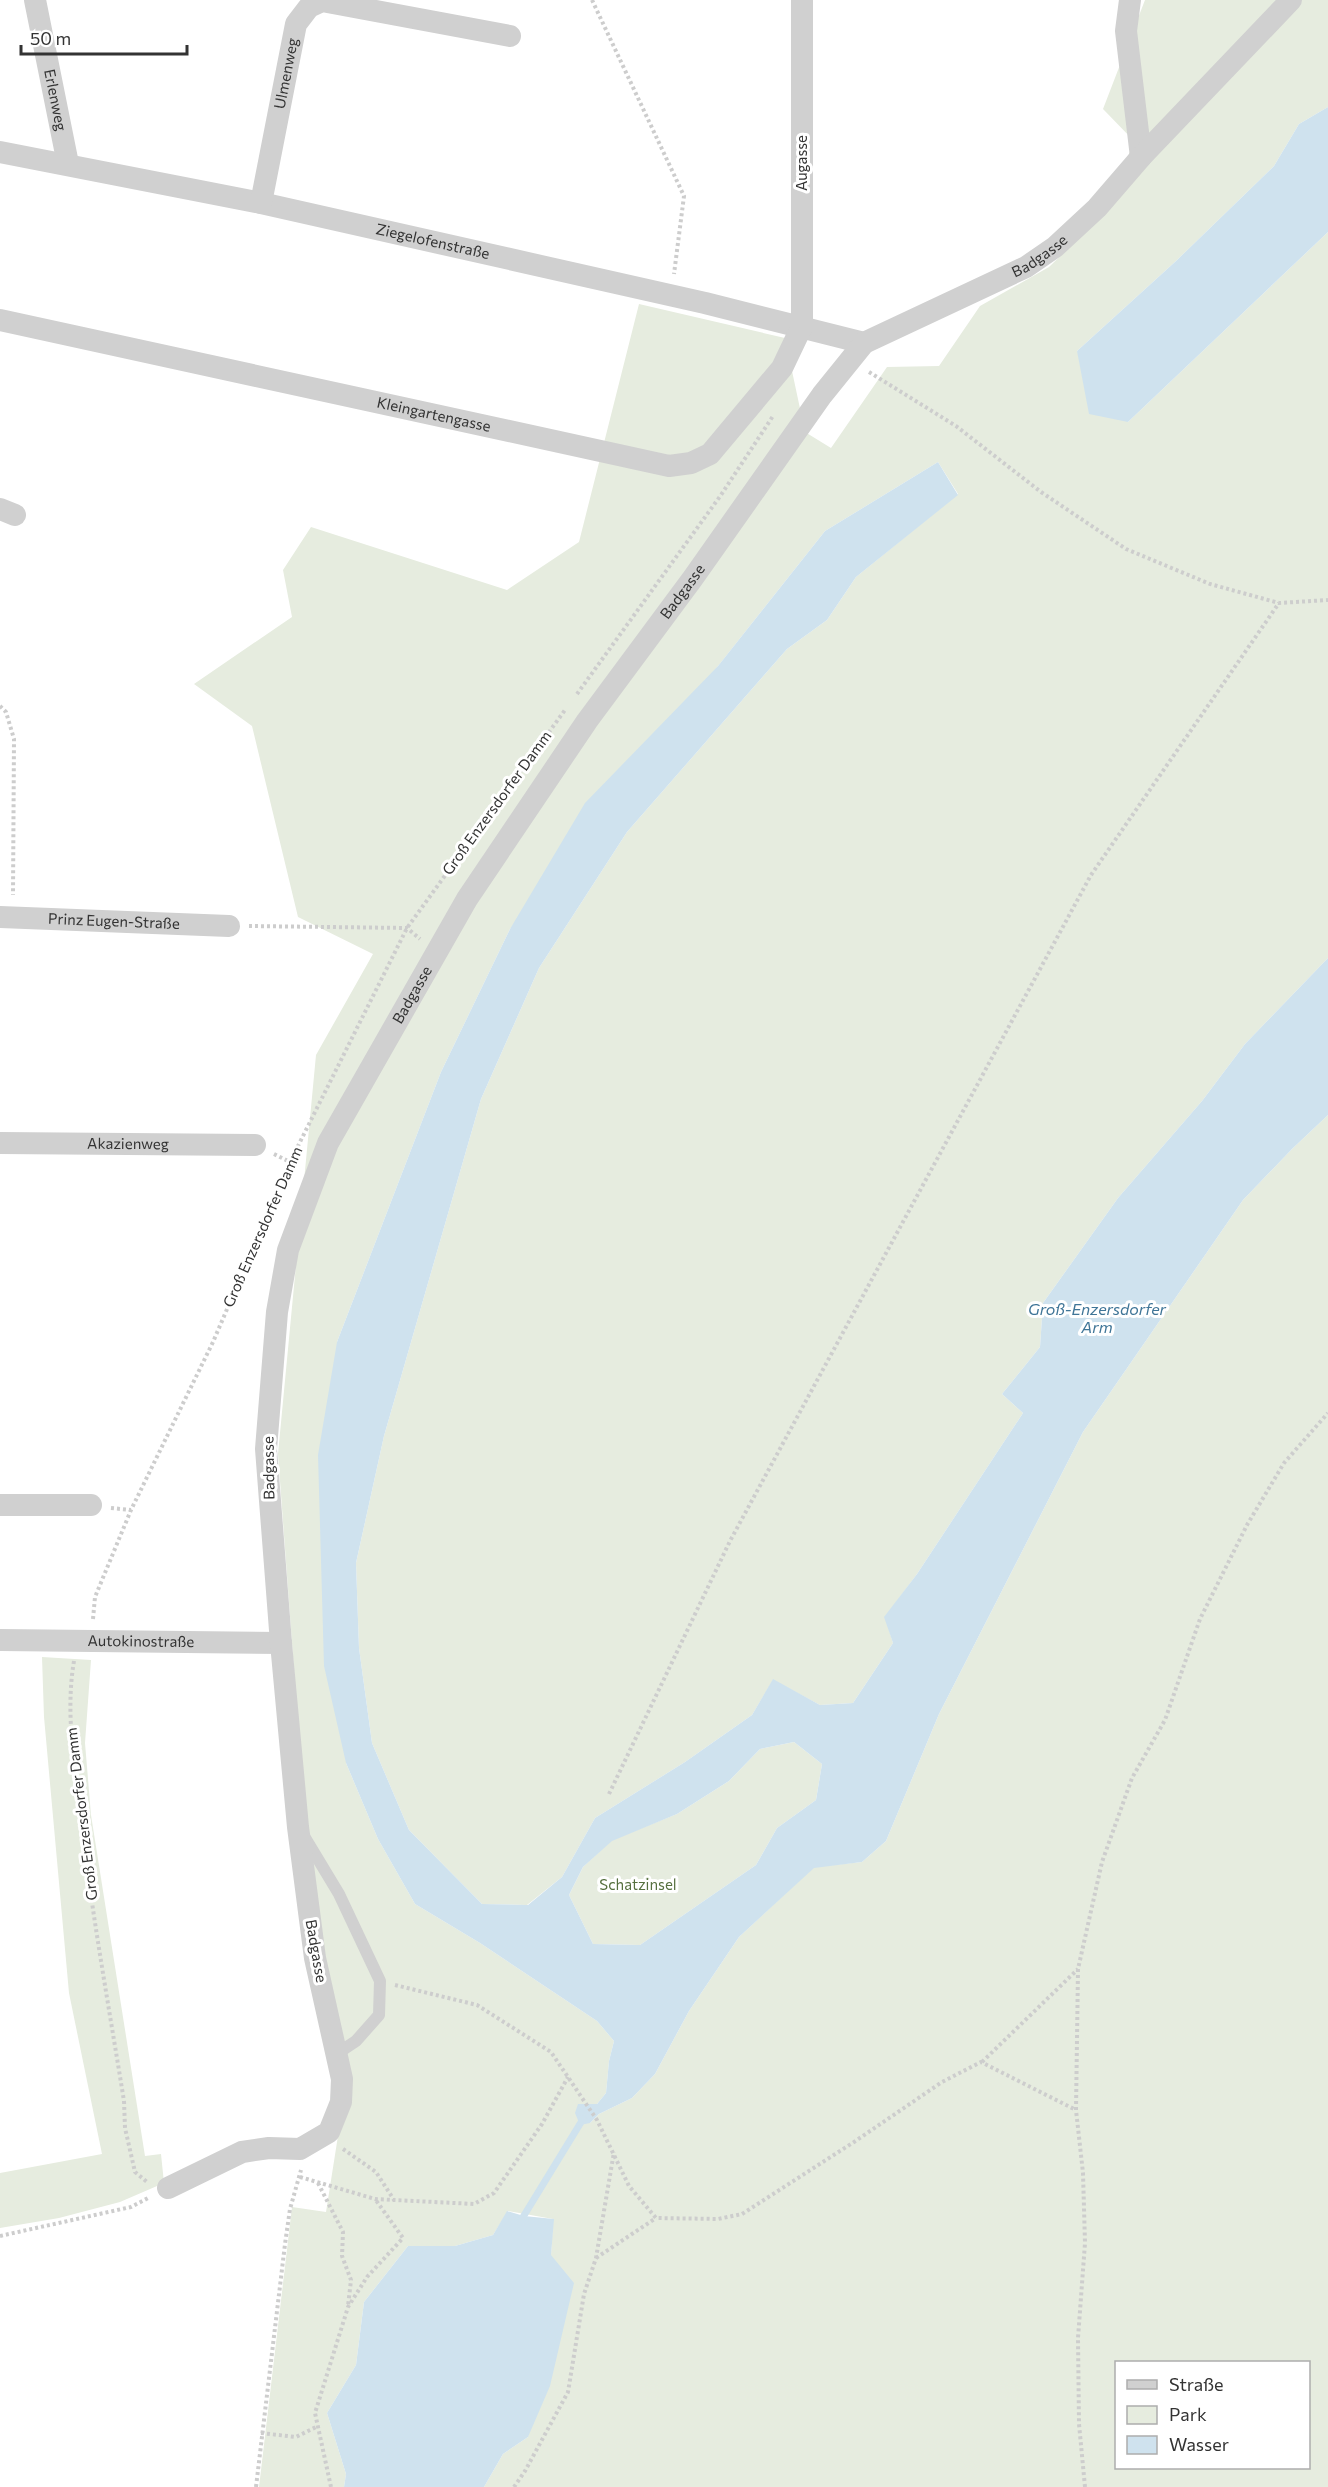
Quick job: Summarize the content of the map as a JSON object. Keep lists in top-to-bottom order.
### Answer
{
  "streets": {
    "street": [
      "Ulmenweg",
      "Erlenweg",
      "Augasse",
      "Ziegelofenstraße",
      "Badgasse",
      "Kleingartengasse",
      "Prinz Eugen-Straße",
      "Akazienweg",
      "Autokinostraße"
    ],
    "path": ["Groß Enzersdorfer Damm"]
  },
  "crossings": [
    ["Ulmenweg", "Ziegelofenstraße"],
    ["Erlenweg", "Ziegelofenstraße"],
    ["Augasse", "Ziegelofenstraße"],
    ["Augasse", "Kleingartengasse"],
    ["Ziegelofenstraße", "Badgasse"],
    ["Ziegelofenstraße", "Kleingartengasse"],
    ["Badgasse", "Autokinostraße"],
    ["Groß Enzersdorfer Damm", "Autokinostraße"]
  ],
  "water": ["Groß-Enzersdorfer Arm"],
  "parks": ["Schatzinsel"],
  "legend": ["Straße", "Park", "Wasser"],
  "scale_bar": "50 m"
}
